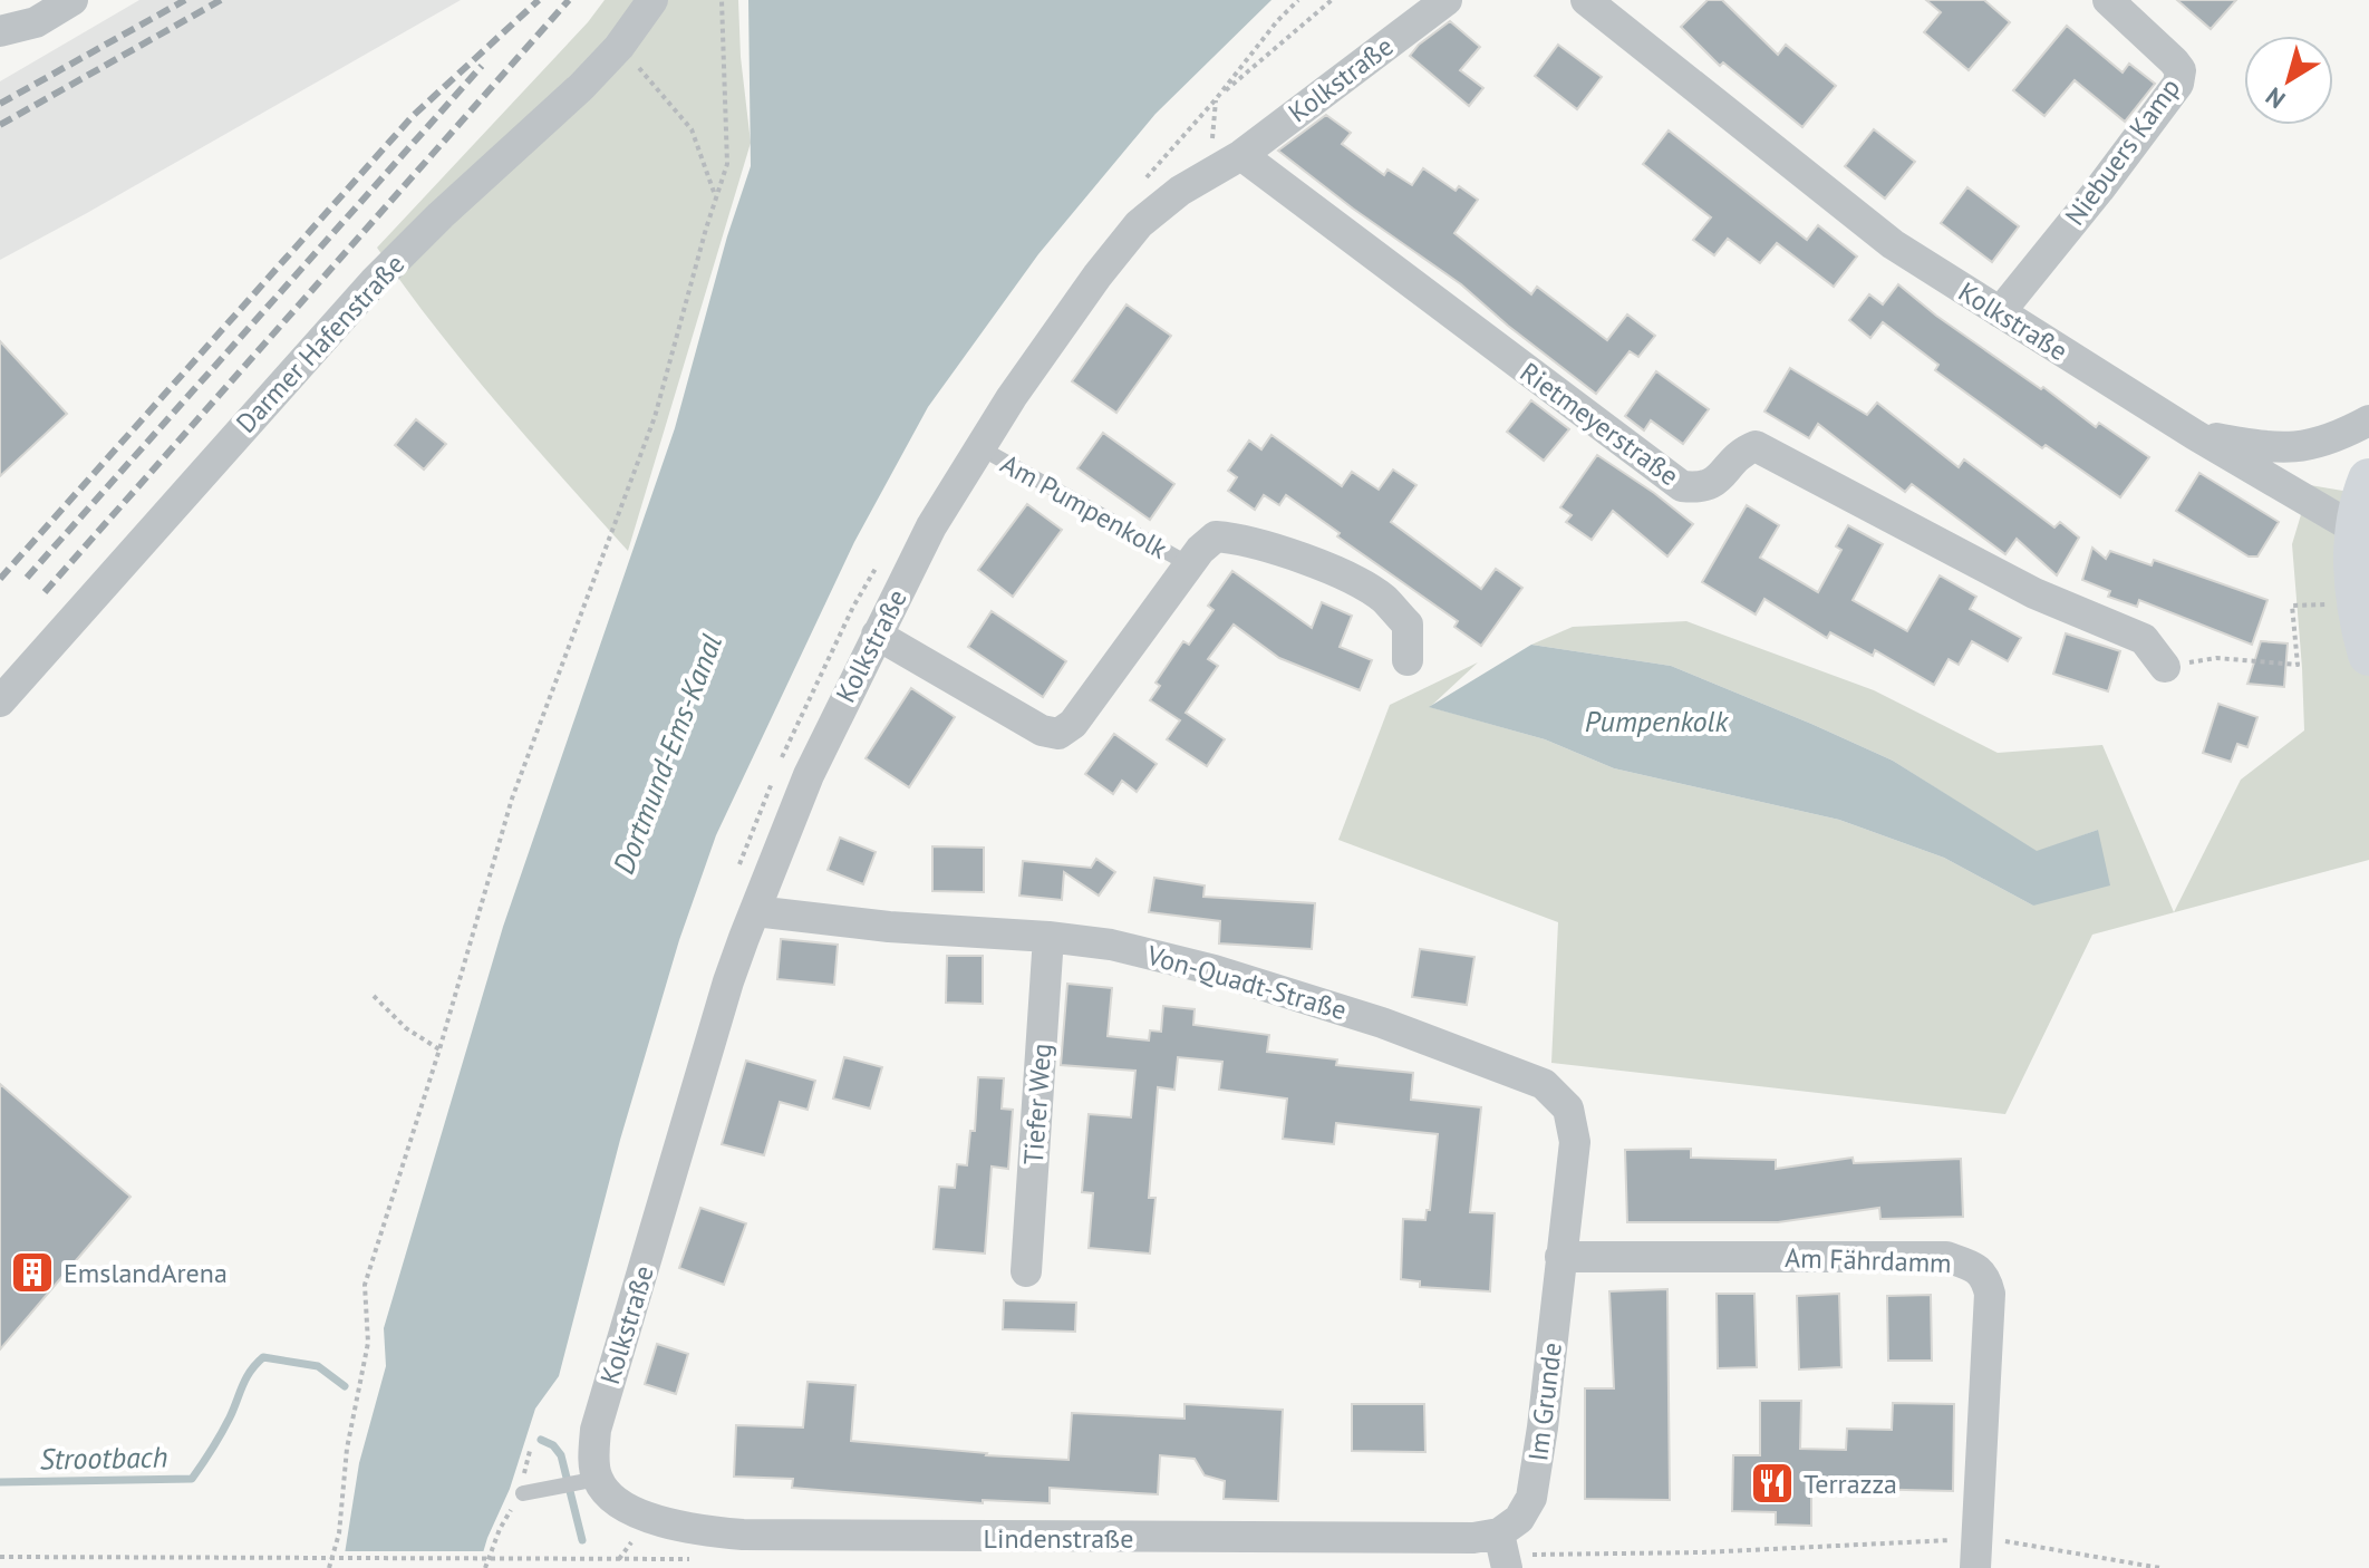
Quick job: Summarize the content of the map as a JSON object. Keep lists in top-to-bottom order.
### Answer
{
  "streets": {
    "street": [
      "Kolkstraße",
      "Niebuers Kamp",
      "Darmer Hafenstraße",
      "Rietmeyerstraße",
      "Am Pumpenkolk",
      "Von-Quadt-Straße",
      "Tiefer Weg",
      "Am Fährdamm",
      "Im Grunde",
      "Lindenstraße"
    ]
  },
  "crossings": [
    ["Kolkstraße", "Niebuers Kamp"],
    ["Kolkstraße", "Rietmeyerstraße"],
    ["Kolkstraße", "Am Pumpenkolk"],
    ["Kolkstraße", "Von-Quadt-Straße"],
    ["Kolkstraße", "Lindenstraße"],
    ["Von-Quadt-Straße", "Tiefer Weg"],
    ["Von-Quadt-Straße", "Am Fährdamm"],
    ["Von-Quadt-Straße", "Im Grunde"],
    ["Am Fährdamm", "Im Grunde"],
    ["Im Grunde", "Lindenstraße"]
  ],
  "water": ["Pumpenkolk", "Dortmund-Ems-Kanal", "Strootbach"],
  "places": {
    "building": ["EmslandArena"],
    "restaurant": ["Terrazza"]
  },
  "north": "bottom left"
}
